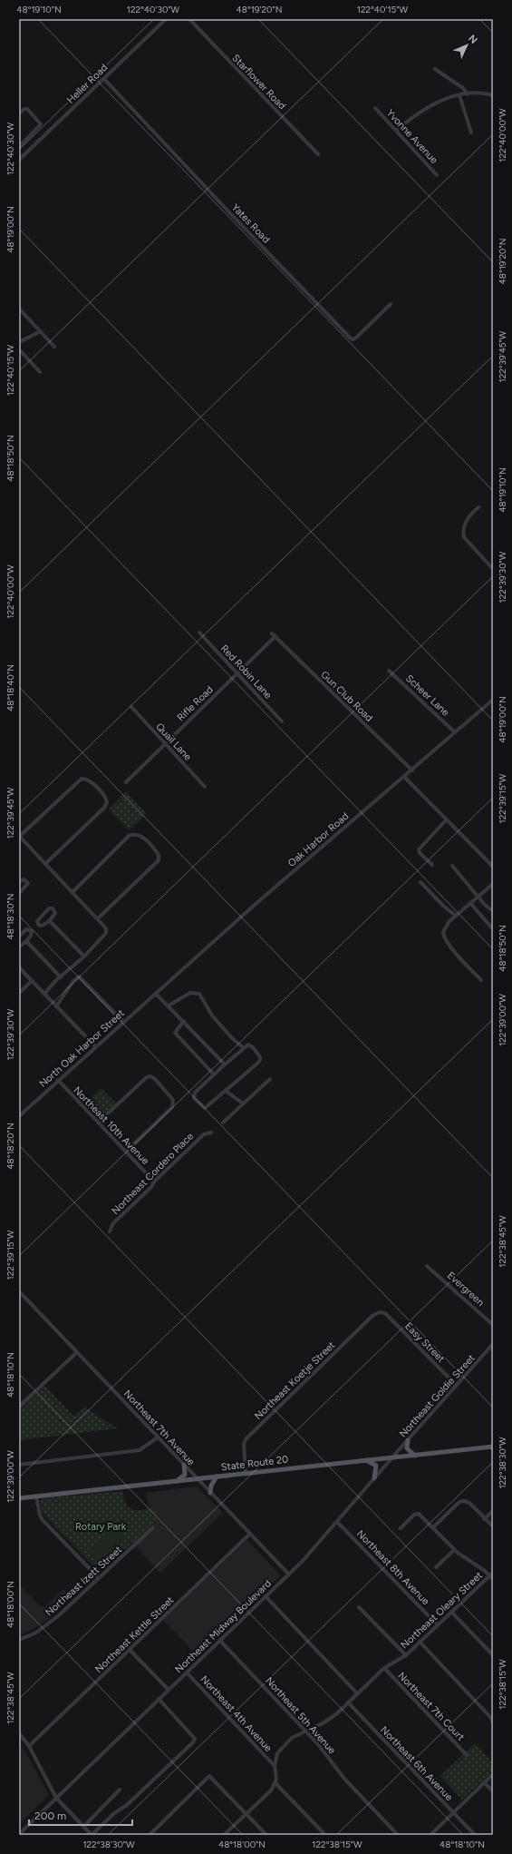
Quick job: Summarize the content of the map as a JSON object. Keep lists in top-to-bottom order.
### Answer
{
  "streets": {
    "main road": ["State Route 20"],
    "street": [
      "Starflower Road",
      "Heller Road",
      "Yvonne Avenue",
      "Yates Road",
      "Red Robin Lane",
      "Scheer Lane",
      "Gun Club Road",
      "Rifle Road",
      "Quail Lane",
      "Oak Harbor Road",
      "North Oak Harbor Street",
      "Northeast 10th Avenue",
      "Northeast Cordero Place",
      "Evergreen",
      "Easy Street",
      "Northeast Koetje Street",
      "Northeast Goldie Street",
      "Northeast 7th Avenue",
      "Northeast 8th Avenue",
      "Northeast Izett Street",
      "Northeast Oleary Street",
      "Northeast Midway Boulevard",
      "Northeast Kettle Street",
      "Northeast 7th Court",
      "Northeast 4th Avenue",
      "Northeast 5th Avenue",
      "Northeast 6th Avenue"
    ]
  },
  "crossings": [
    ["Heller Road", "Yates Road"],
    ["Red Robin Lane", "Rifle Road"],
    ["Scheer Lane", "Oak Harbor Road"],
    ["Gun Club Road", "Rifle Road"],
    ["Gun Club Road", "Oak Harbor Road"],
    ["Rifle Road", "Quail Lane"],
    ["Oak Harbor Road", "North Oak Harbor Street"],
    ["North Oak Harbor Street", "Northeast 10th Avenue"],
    ["Northeast 10th Avenue", "Northeast Cordero Place"],
    ["Easy Street", "Northeast Koetje Street"],
    ["Easy Street", "Northeast Goldie Street"],
    ["Northeast Koetje Street", "State Route 20"],
    ["Northeast Goldie Street", "State Route 20"],
    ["Northeast Goldie Street", "Northeast Midway Boulevard"],
    ["Northeast 7th Avenue", "State Route 20"],
    ["Northeast 7th Avenue", "Northeast Midway Boulevard"],
    ["Northeast 7th Avenue", "Northeast Kettle Street"],
    ["State Route 20", "Northeast Midway Boulevard"],
    ["Northeast 8th Avenue", "Northeast Oleary Street"],
    ["Northeast 8th Avenue", "Northeast Midway Boulevard"],
    ["Northeast Oleary Street", "Northeast 7th Court"],
    ["Northeast Oleary Street", "Northeast 4th Avenue"],
    ["Northeast Oleary Street", "Northeast 5th Avenue"],
    ["Northeast Oleary Street", "Northeast 6th Avenue"],
    ["Northeast Midway Boulevard", "Northeast 4th Avenue"],
    ["Northeast Midway Boulevard", "Northeast 5th Avenue"]
  ],
  "parks": ["Rotary Park"],
  "scale_bar": "200 m",
  "north": "top right",
  "coordinates": [
    "48°19'10\"N",
    "122°40'30\"W",
    "48°19'20\"N",
    "122°40'15\"W",
    "122°40'00\"W",
    "48°19'00\"N",
    "122°39'45\"W",
    "48°18'50\"N",
    "122°39'30\"W",
    "48°18'40\"N",
    "122°39'15\"W",
    "48°18'30\"N",
    "122°39'00\"W",
    "48°18'20\"N",
    "122°38'45\"W",
    "48°18'10\"N",
    "122°38'30\"W",
    "48°18'00\"N",
    "122°38'15\"W"
  ]
}
